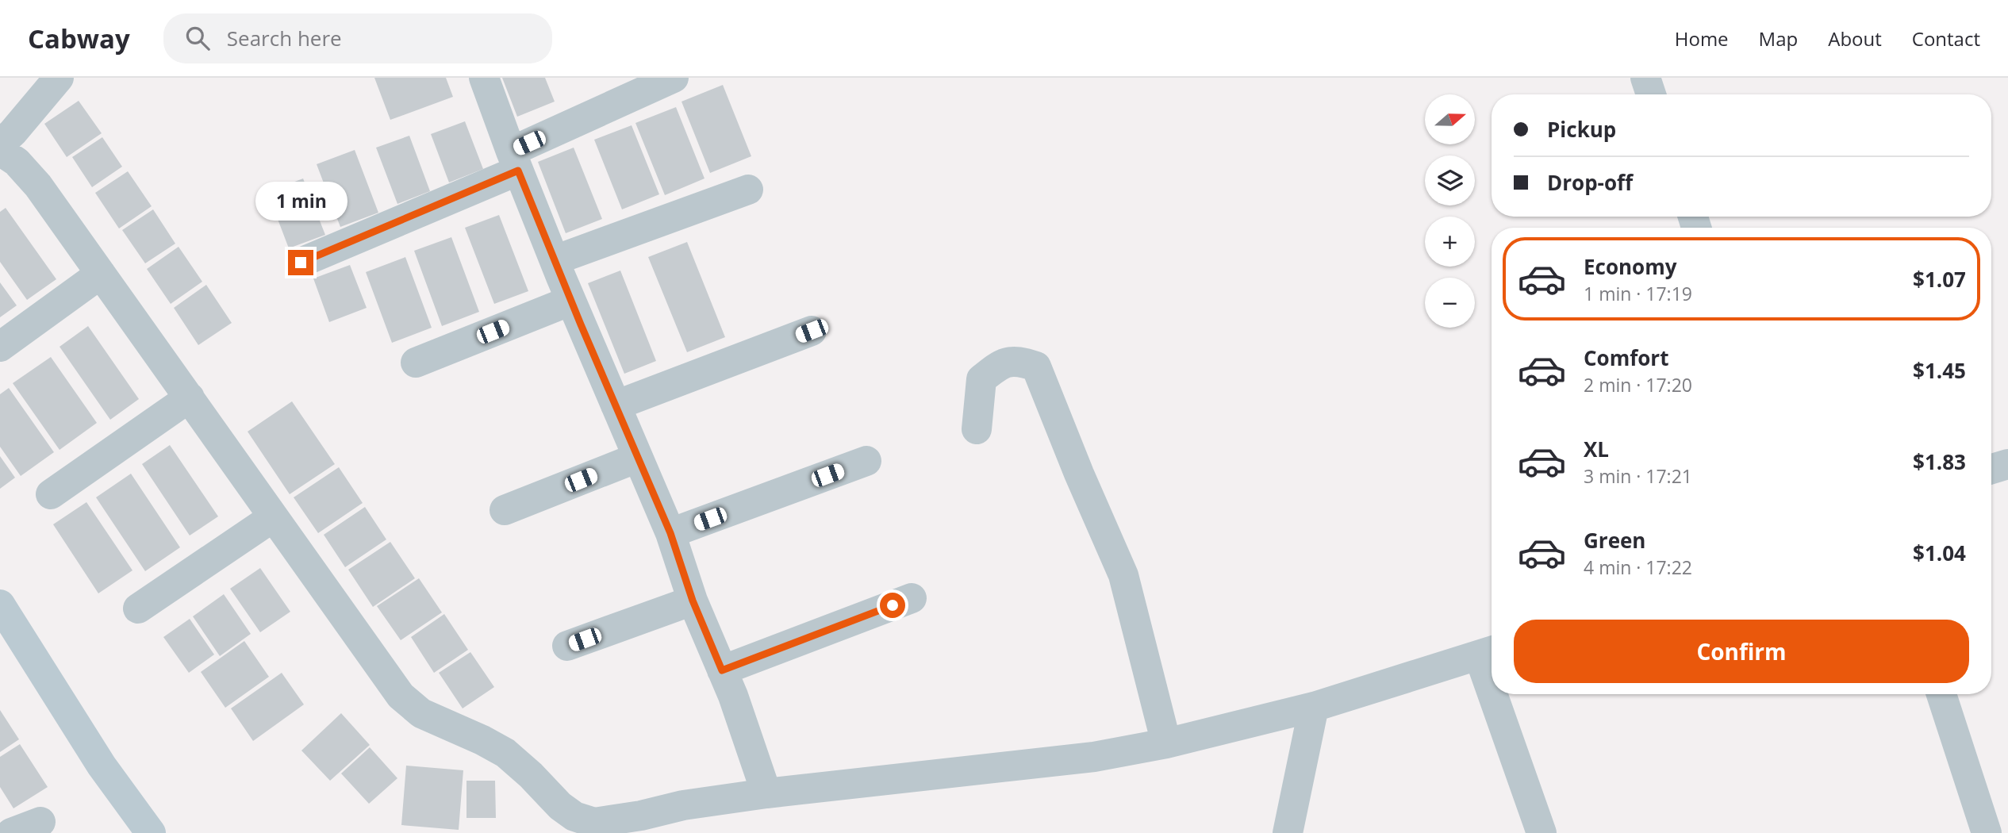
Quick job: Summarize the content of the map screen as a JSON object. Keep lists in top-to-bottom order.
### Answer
{
  "north": "right",
  "page": {
    "header": "Cabway",
    "search": "Search here",
    "nav": [
      "Home",
      "Map",
      "About",
      "Contact"
    ],
    "map_buttons": ["+", "−"],
    "banner": ["Pickup", "Drop-off"],
    "bubble": "1 min",
    "list": [
      {
        "name": "Economy",
        "note": "1 min · 17:19",
        "value": "$1.07"
      },
      {
        "name": "Comfort",
        "note": "2 min · 17:20",
        "value": "$1.45"
      },
      {
        "name": "XL",
        "note": "3 min · 17:21",
        "value": "$1.83"
      },
      {
        "name": "Green",
        "note": "4 min · 17:22",
        "value": "$1.04"
      }
    ],
    "buttons": "Confirm"
  }
}
